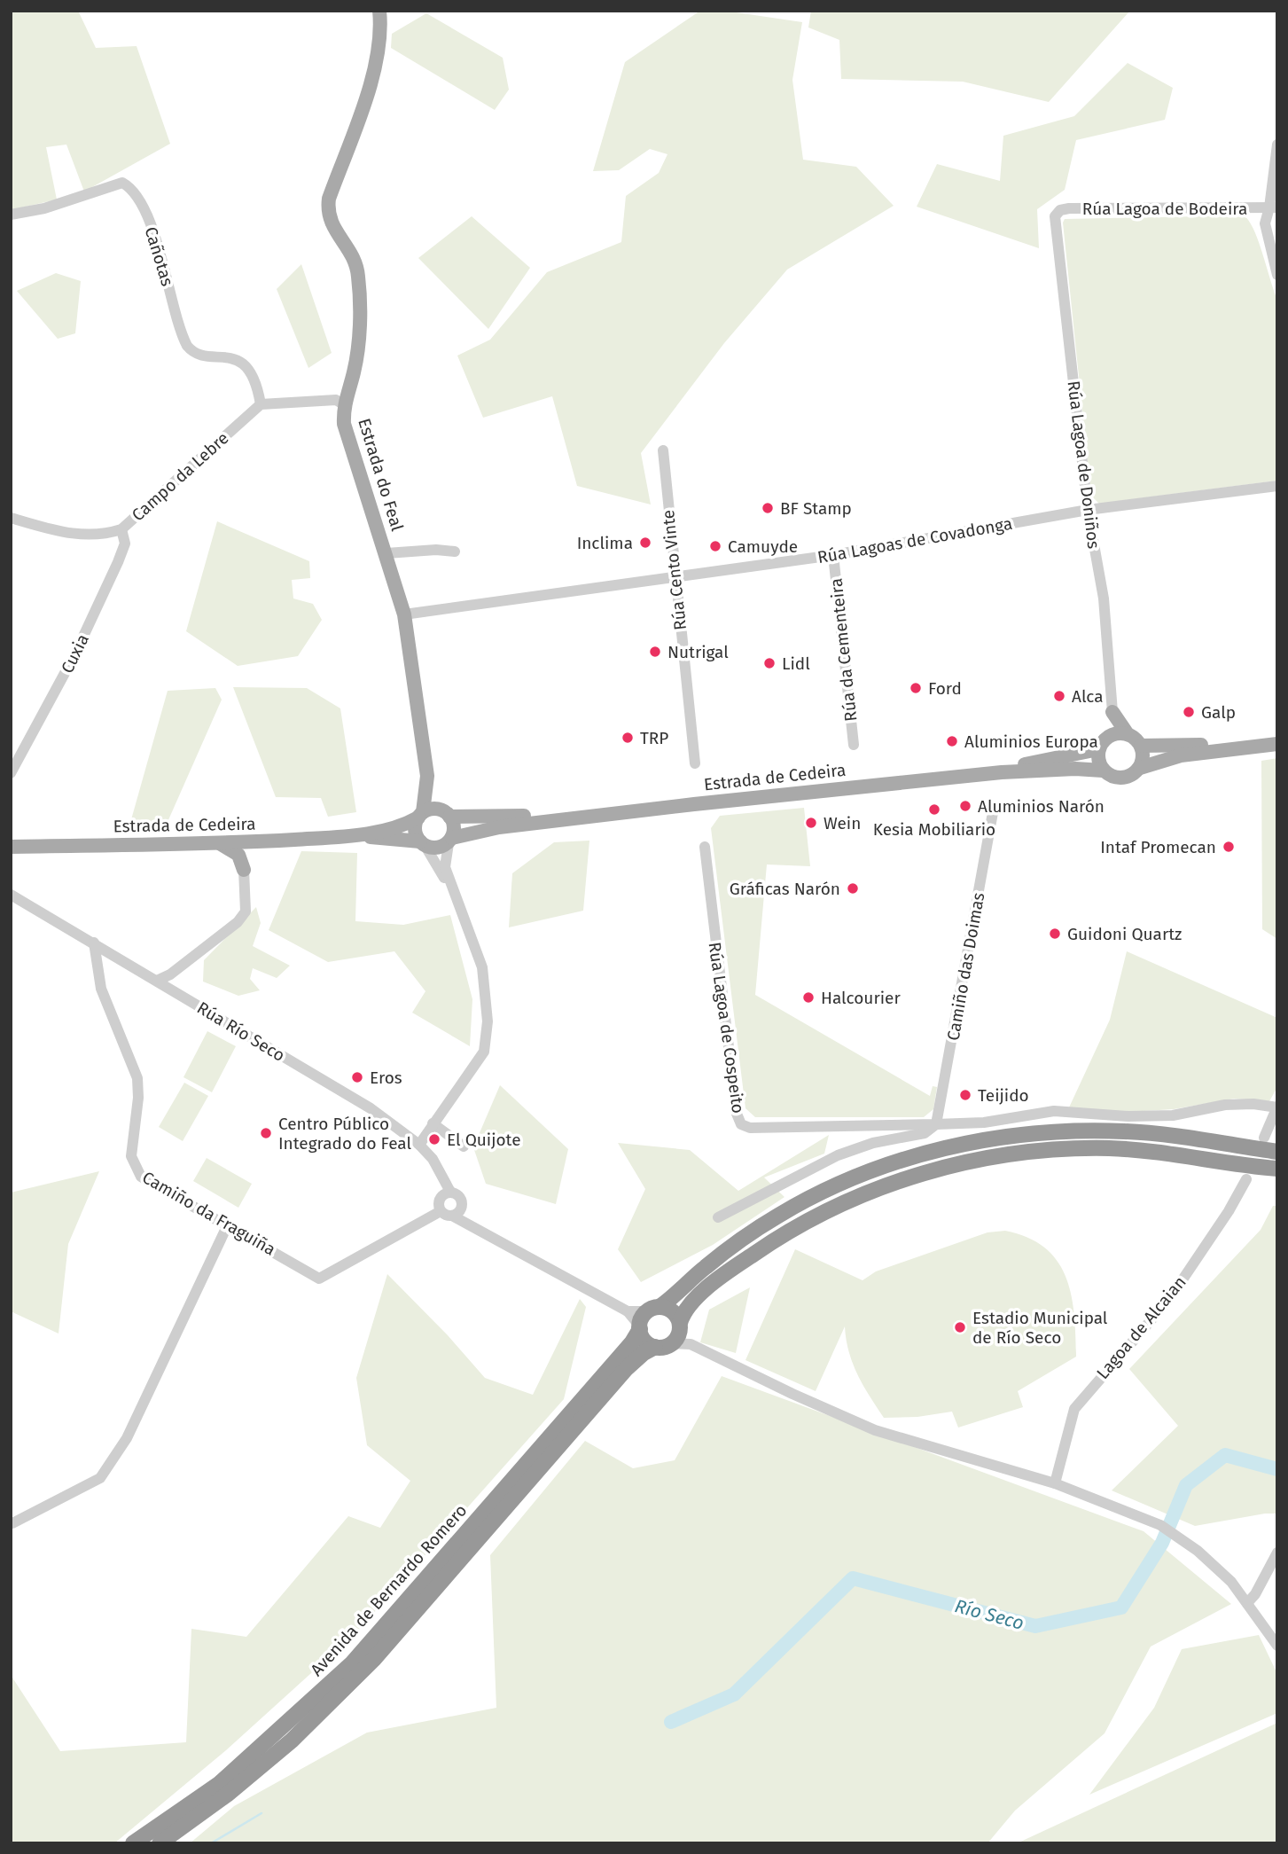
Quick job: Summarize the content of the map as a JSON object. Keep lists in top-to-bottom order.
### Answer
{
  "streets": {
    "highway": ["Avenida de Bernardo Romero"],
    "main road": ["Estrada do Feal", "Estrada de Cedeira"],
    "street": [
      "Rúa Lagoa de Bodeira",
      "Cañotas",
      "Rúa Lagoa de Doniños",
      "Campo da Lebre",
      "Rúa Lagoas de Covadonga",
      "Rúa Cento Vinte",
      "Rúa da Cementeira",
      "Cuxia",
      "Camiño das Doimas",
      "Rúa Lagoa de Cospeito",
      "Rúa Río Seco",
      "Camiño da Fraguiña",
      "Lagoa de Alcaian"
    ]
  },
  "crossings": [
    ["Rúa Lagoa de Bodeira", "Rúa Lagoa de Doniños"],
    ["Cañotas", "Campo da Lebre"],
    ["Rúa Lagoa de Doniños", "Rúa Lagoas de Covadonga"],
    ["Estrada do Feal", "Rúa Lagoas de Covadonga"],
    ["Estrada do Feal", "Estrada de Cedeira"],
    ["Campo da Lebre", "Cuxia"],
    ["Rúa Lagoas de Covadonga", "Rúa Cento Vinte"],
    ["Rúa Lagoas de Covadonga", "Rúa da Cementeira"],
    ["Camiño das Doimas", "Rúa Lagoa de Cospeito"],
    ["Rúa Río Seco", "Camiño da Fraguiña"]
  ],
  "water": ["Río Seco"],
  "places": [
    "BF Stamp",
    "Inclima",
    "Camuyde",
    "Nutrigal",
    "Lidl",
    "Ford",
    "Alca",
    "Galp",
    "TRP",
    "Aluminios Europa",
    "Aluminios Narón",
    "Kesia Mobiliario",
    "Wein",
    "Intaf Promecan",
    "Gráficas Narón",
    "Guidoni Quartz",
    "Halcourier",
    "Eros",
    "Teijido",
    "Centro Público Integrado do Feal",
    "El Quijote",
    "Estadio Municipal de Río Seco"
  ]
}
